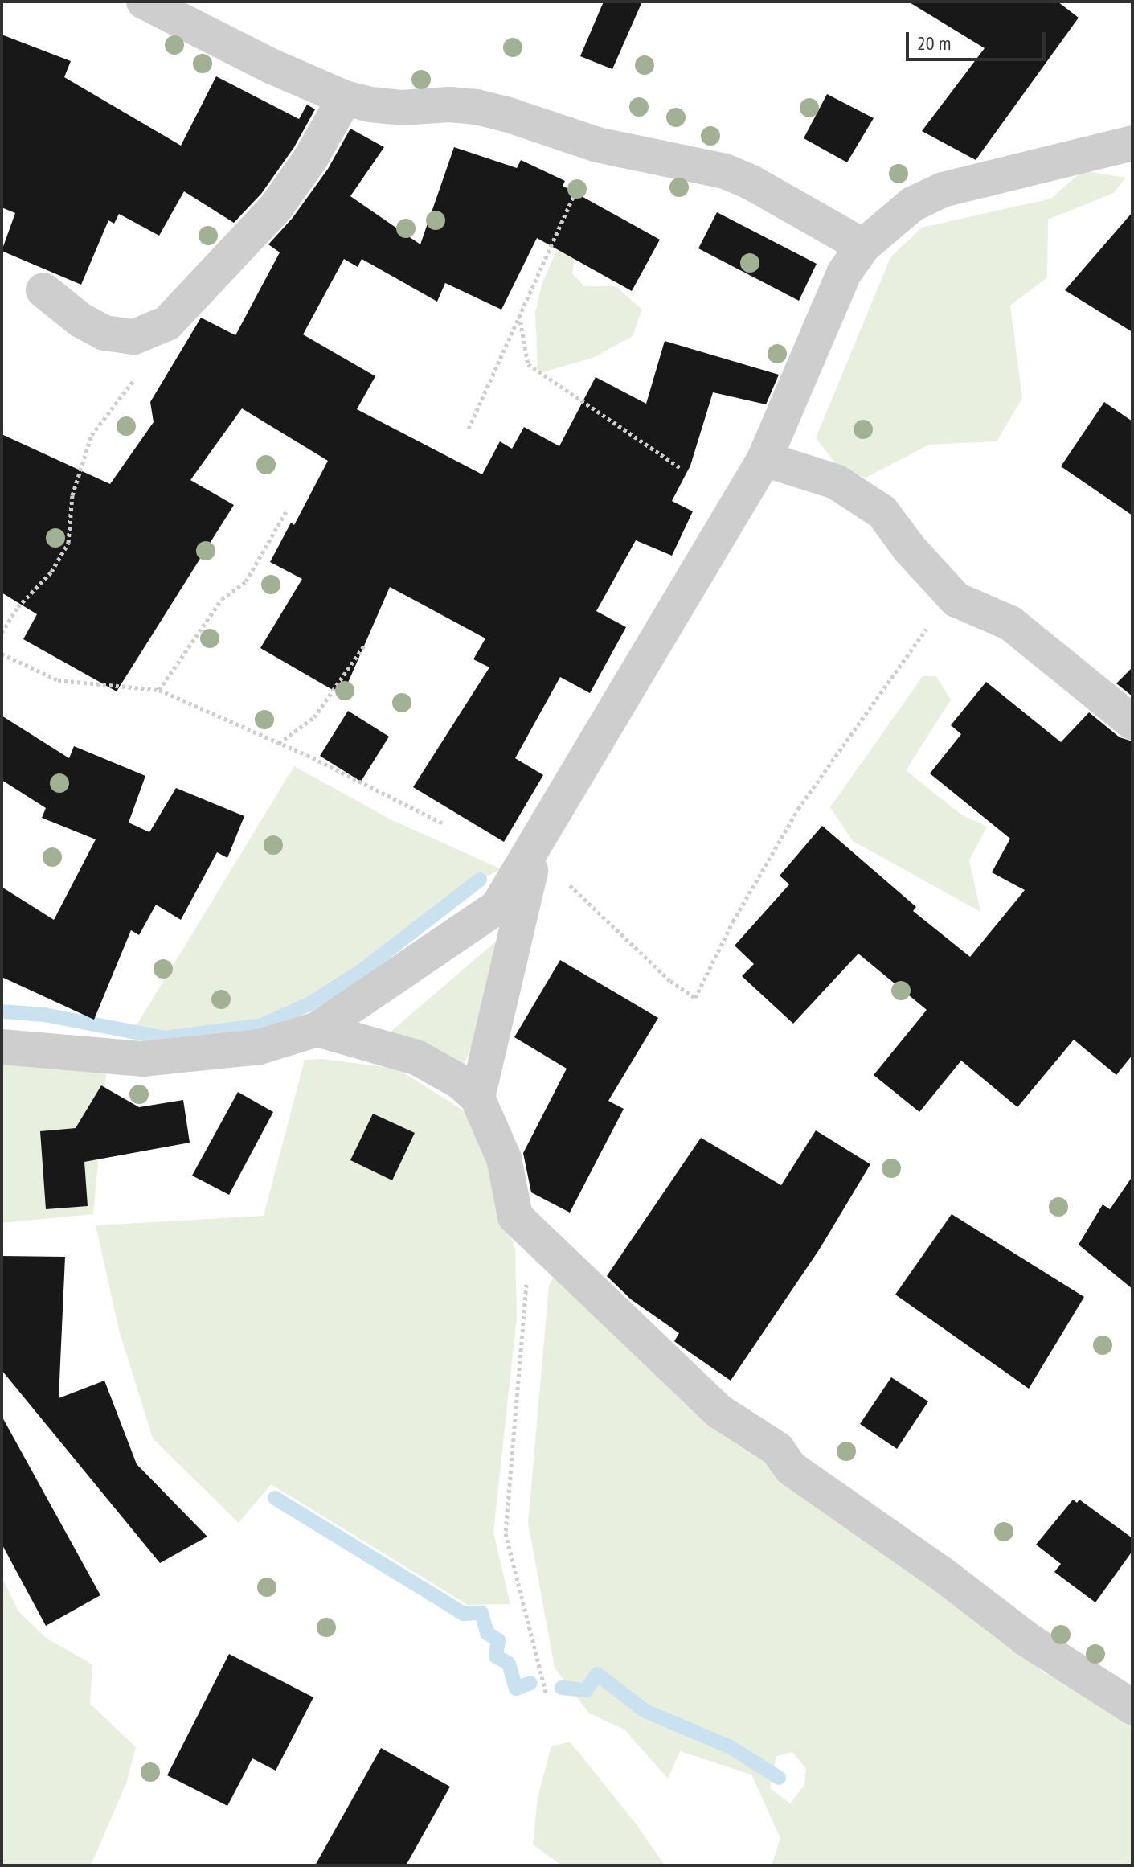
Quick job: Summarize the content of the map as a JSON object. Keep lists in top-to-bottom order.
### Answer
{
  "scale_bar": "20 m"
}
